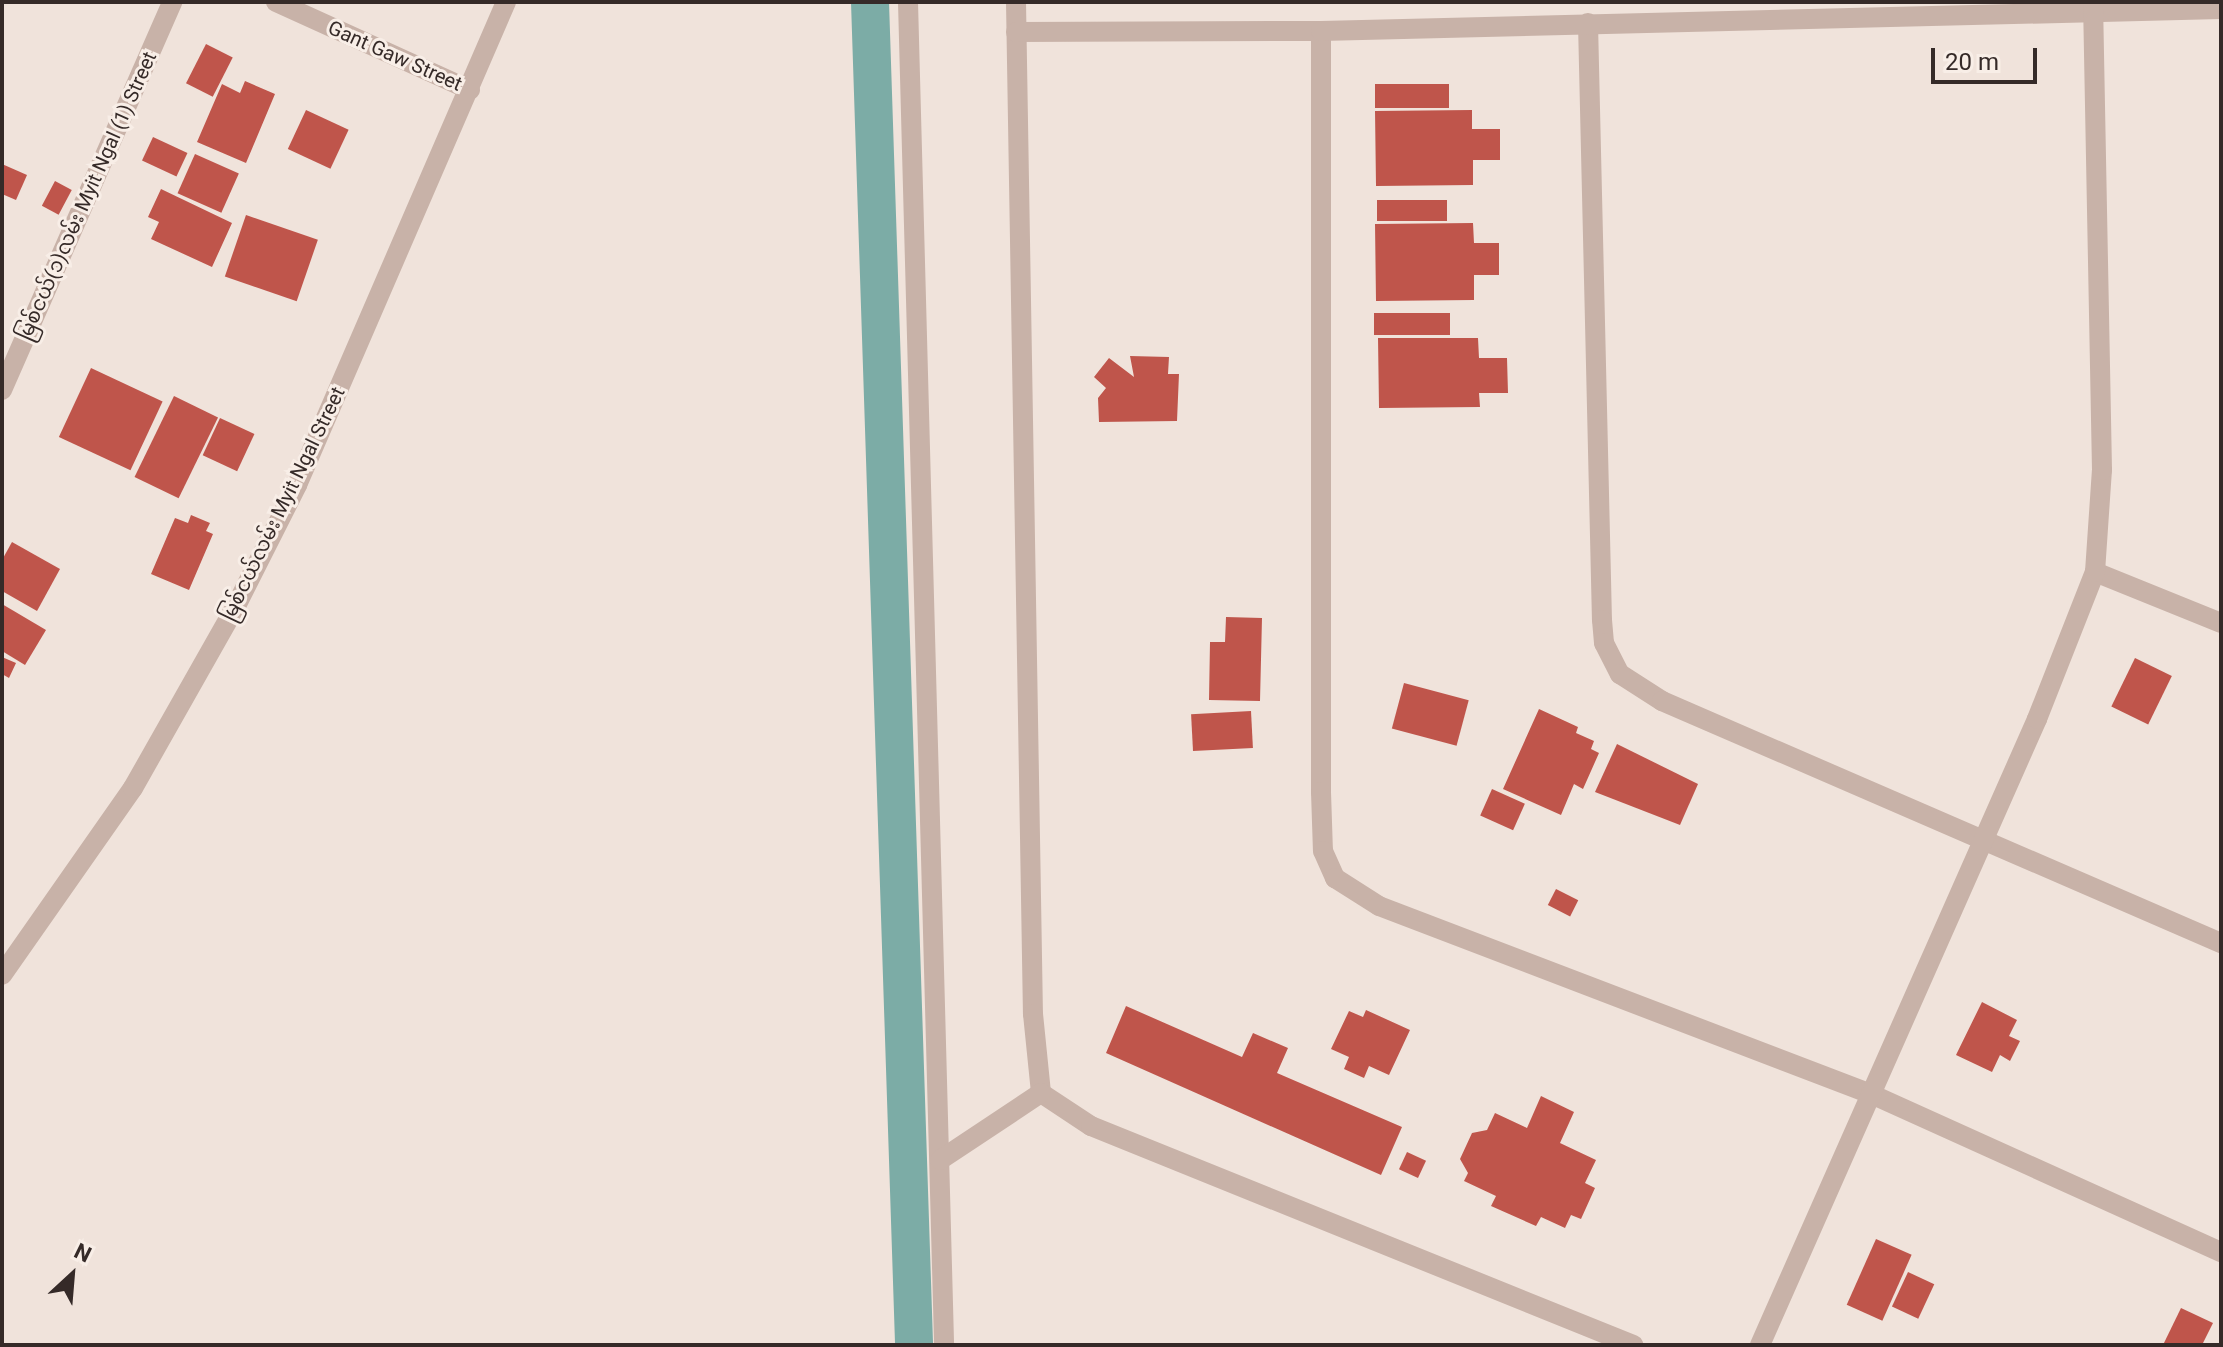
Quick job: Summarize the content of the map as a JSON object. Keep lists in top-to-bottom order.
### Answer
{
  "streets": {
    "street": ["Gant Gaw Street", "မြစ်ငယ်(၁)လမ်း Myit Ngal (1) Street", "မြစ်ငယ်လမ်း Myit Ngal Street"]
  },
  "crossings": [
    ["Gant Gaw Street", "မြစ်ငယ်လမ်း Myit Ngal Street"]
  ],
  "scale_bar": "20 m",
  "north": "top right"
}
